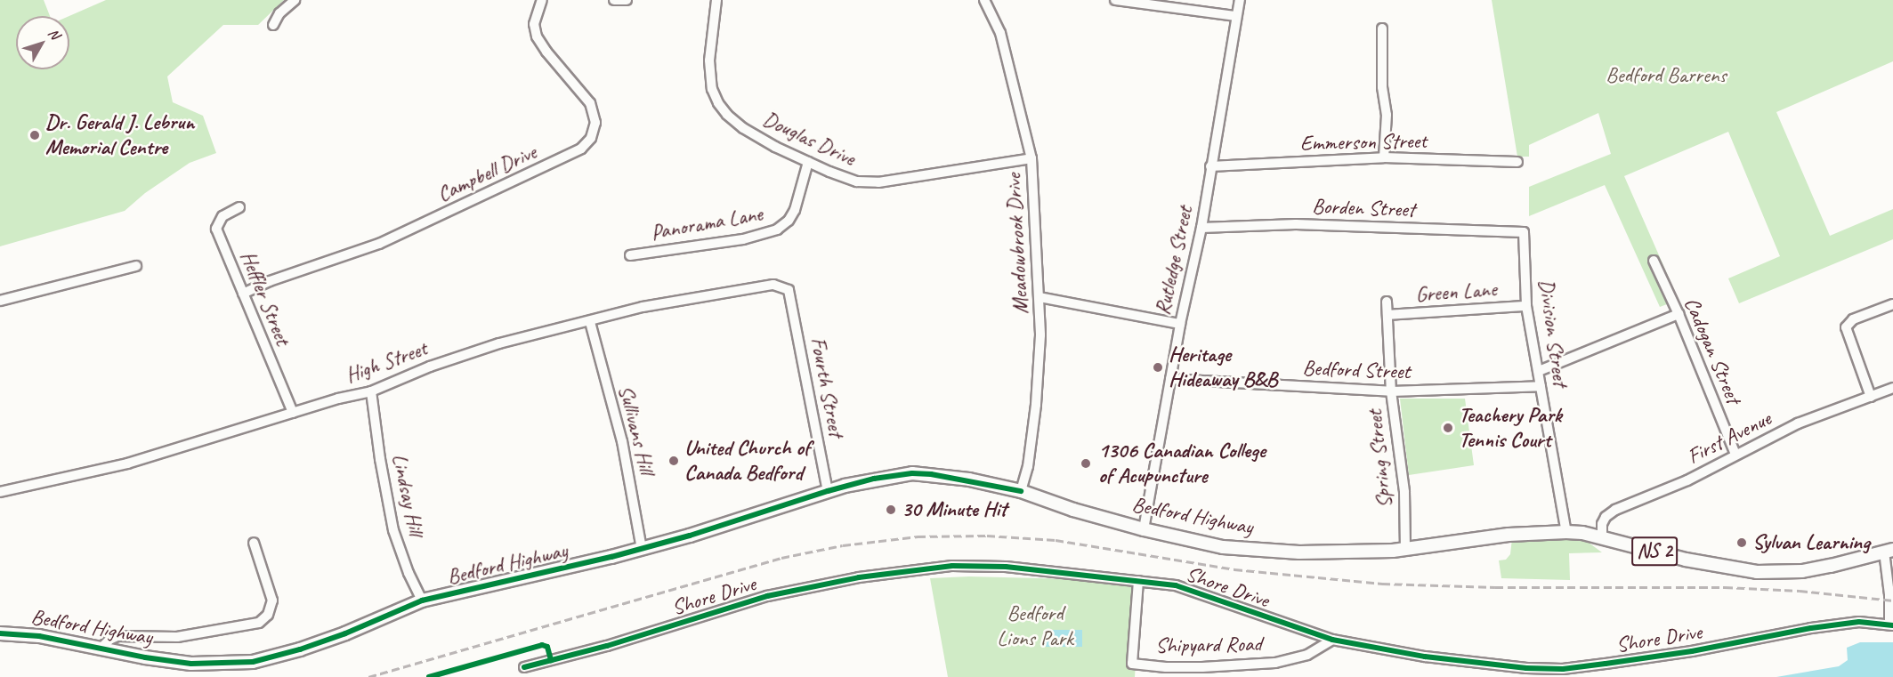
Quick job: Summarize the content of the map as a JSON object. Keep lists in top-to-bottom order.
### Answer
{
  "streets": {
    "main road": ["Bedford Highway", "NS 2"],
    "street": [
      "Douglas Drive",
      "Emmerson Street",
      "Campbell Drive",
      "Borden Street",
      "Panorama Lane",
      "Meadowbrook Drive",
      "Rutledge Street",
      "Green Lane",
      "Heffler Street",
      "Division Street",
      "Cadogan Street",
      "High Street",
      "Bedford Street",
      "Fourth Street",
      "Sullivans Hill",
      "First Avenue",
      "Spring Street",
      "Lindsay Hill",
      "Shore Drive",
      "Shipyard Road"
    ]
  },
  "crossings": [
    ["Douglas Drive", "Panorama Lane"],
    ["Douglas Drive", "Meadowbrook Drive"],
    ["Emmerson Street", "Rutledge Street"],
    ["Campbell Drive", "Heffler Street"],
    ["Borden Street", "Rutledge Street"],
    ["Borden Street", "Division Street"],
    ["Meadowbrook Drive", "Bedford Highway"],
    ["Rutledge Street", "Bedford Street"],
    ["Rutledge Street", "Bedford Highway"],
    ["Green Lane", "Division Street"],
    ["Green Lane", "Spring Street"],
    ["Heffler Street", "High Street"],
    ["Division Street", "Bedford Street"],
    ["Division Street", "Bedford Highway"],
    ["Cadogan Street", "First Avenue"],
    ["High Street", "Fourth Street"],
    ["High Street", "Sullivans Hill"],
    ["High Street", "Lindsay Hill"],
    ["Bedford Street", "Spring Street"],
    ["Fourth Street", "Bedford Highway"],
    ["Sullivans Hill", "Bedford Highway"],
    ["First Avenue", "Bedford Highway"],
    ["Spring Street", "Bedford Highway"],
    ["Lindsay Hill", "Bedford Highway"],
    ["Shore Drive", "Shipyard Road"]
  ],
  "parks": ["Bedford Barrens", "Bedford Lions Park"],
  "places": [
    "Dr. Gerald J. Lebrun Memorial Centre",
    "Heritage Hideaway B&B",
    "Teachery Park Tennis Court",
    "United Church of Canada Bedford",
    "1306 Canadian College of Acupuncture",
    "30 Minute Hit",
    "Sylvan Learning"
  ],
  "north": "top right"
}
